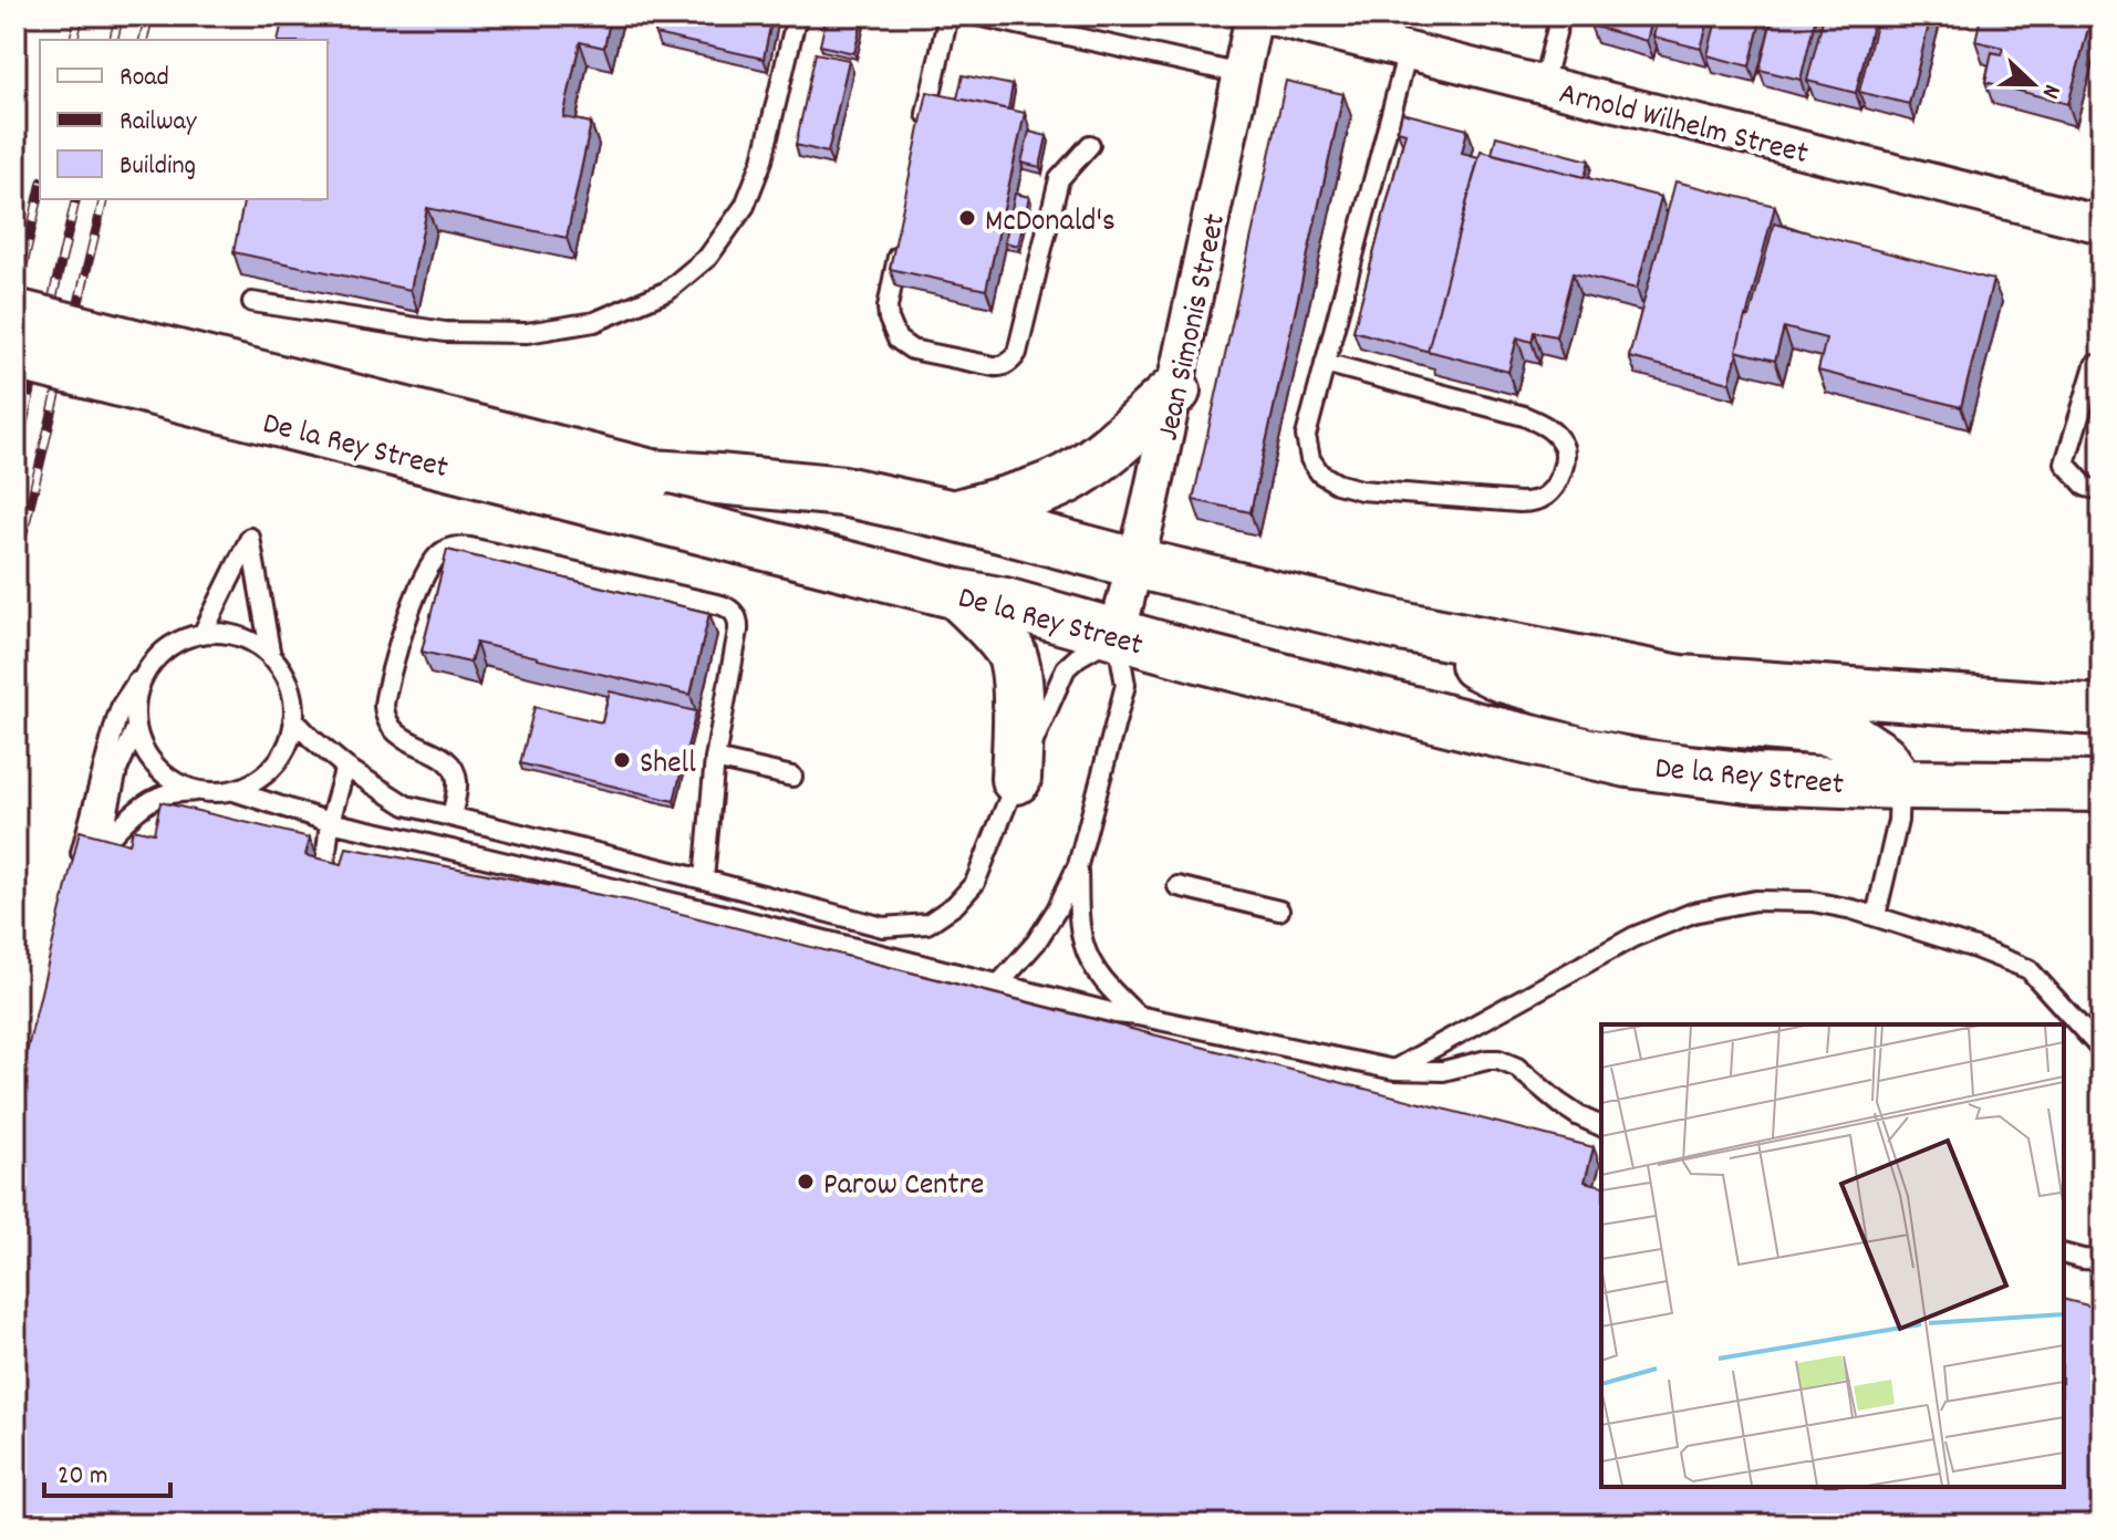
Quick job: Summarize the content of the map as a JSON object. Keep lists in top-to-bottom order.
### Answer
{
  "streets": {
    "main road": ["De la Rey Street"],
    "street": ["Arnold Wilhelm Street", "Jean Simonis Street"]
  },
  "crossings": [
    ["Jean Simonis Street", "De la Rey Street"]
  ],
  "places": ["McDonald's", "Shell", "Parow Centre"],
  "legend": ["Road", "Railway", "Building"],
  "scale_bar": "20 m",
  "north": "right"
}
